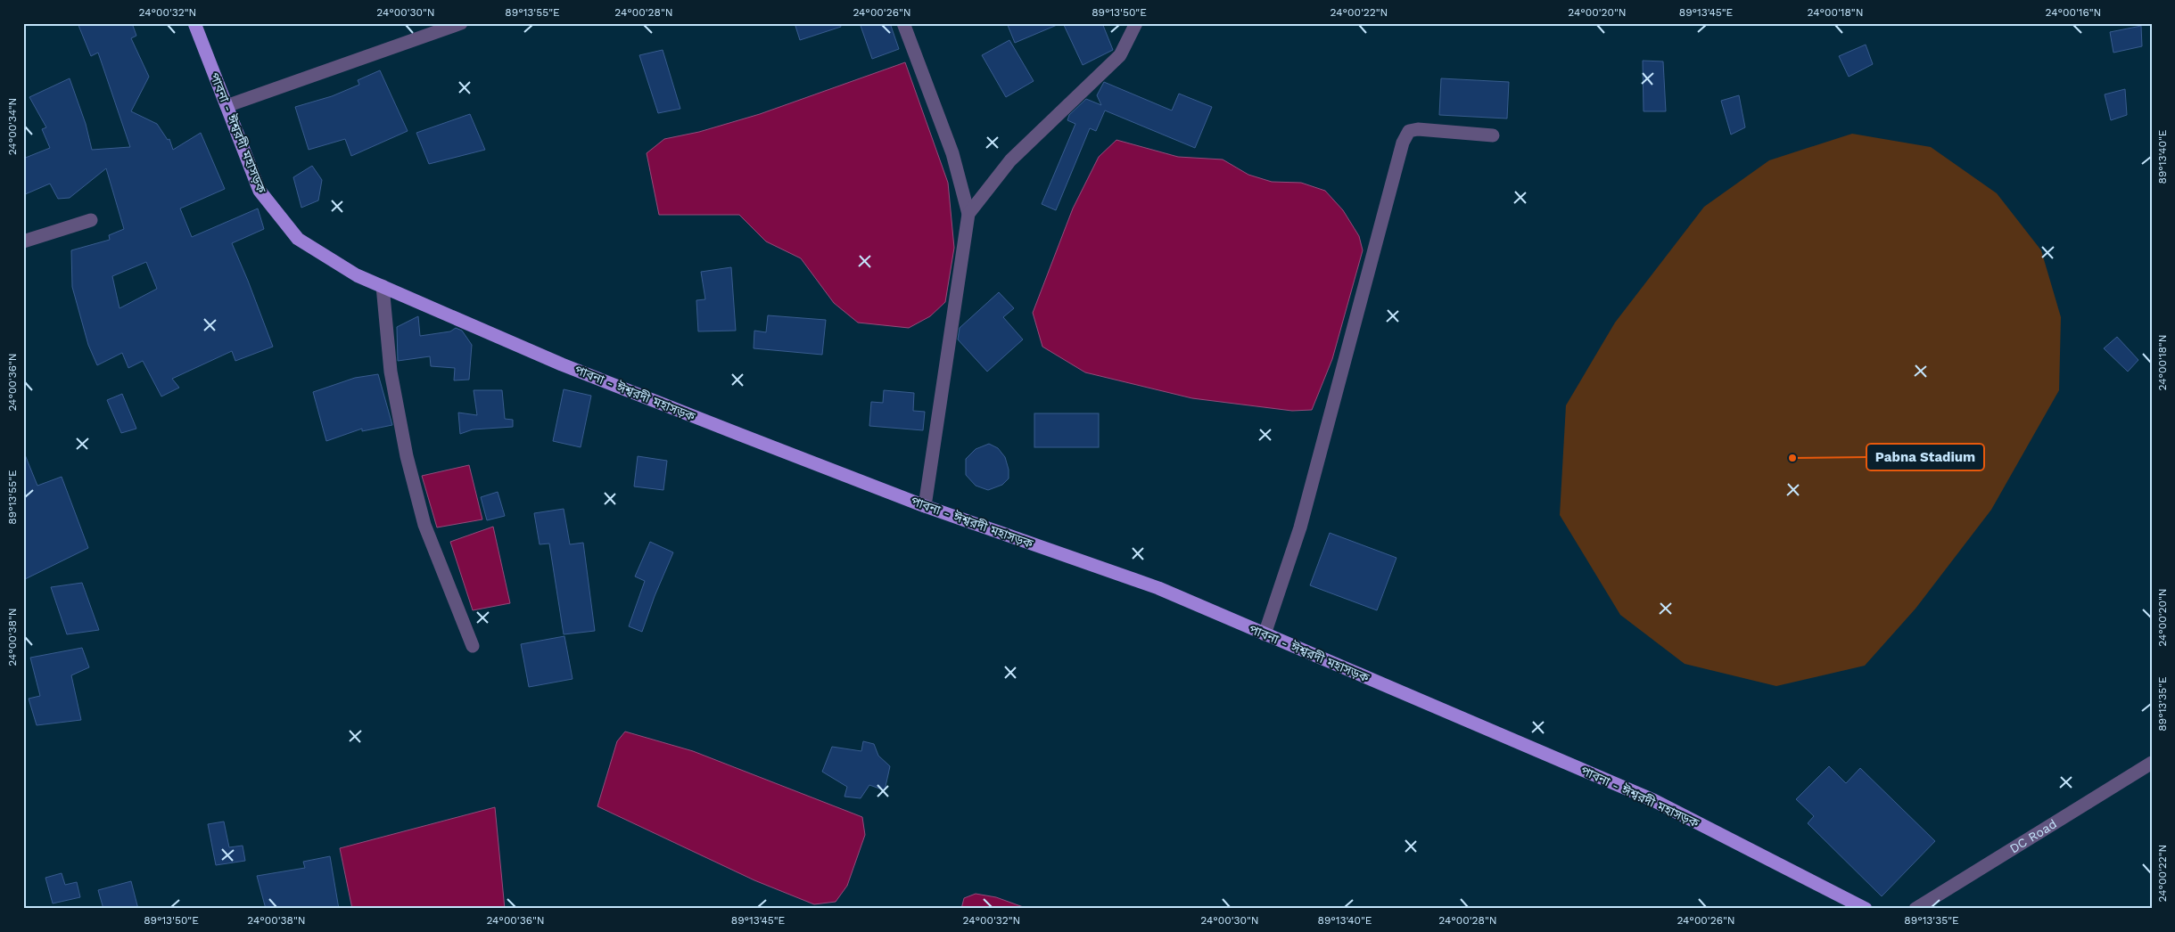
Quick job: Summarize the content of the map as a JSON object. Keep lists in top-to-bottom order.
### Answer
{
  "streets": {
    "main road": ["পাবনা - ঈশ্বরদী মহাসড়ক"],
    "street": ["DC Road"]
  },
  "places": ["Pabna Stadium"],
  "coordinates": [
    "24°00'32\"N",
    "24°00'30\"N",
    "89°13'55\"E",
    "24°00'28\"N",
    "24°00'26\"N",
    "89°13'50\"E",
    "24°00'22\"N",
    "24°00'20\"N",
    "89°13'45\"E",
    "24°00'18\"N",
    "24°00'16\"N",
    "24°00'34\"N",
    "89°13'40\"E",
    "24°00'36\"N",
    "24°00'38\"N",
    "89°13'35\"E"
  ]
}
